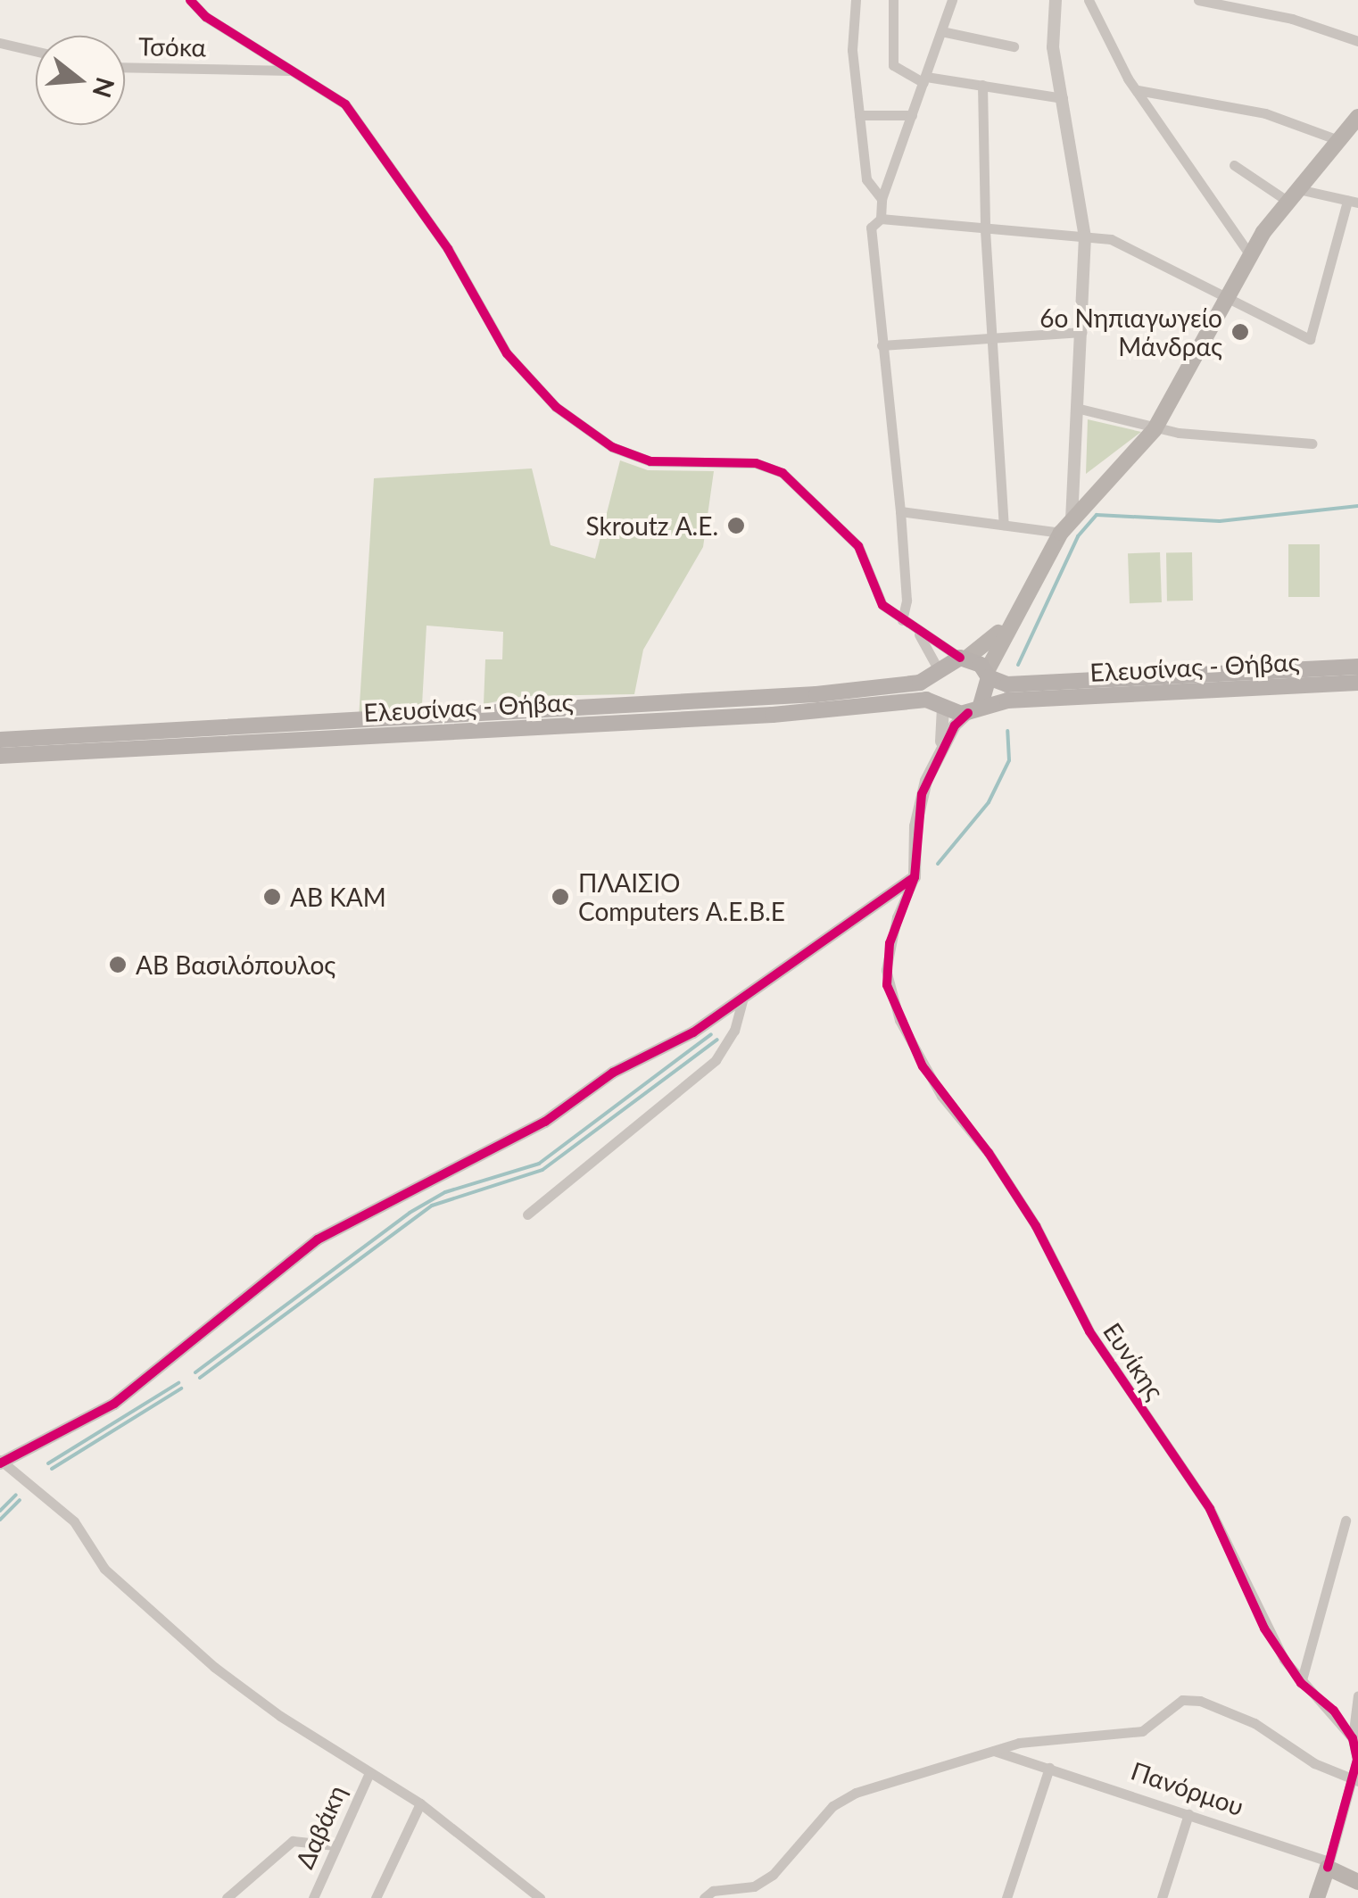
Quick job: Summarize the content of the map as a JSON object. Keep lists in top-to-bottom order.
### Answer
{
  "streets": {
    "main road": ["Ελευσίνας - Θήβας", "Πανόρμου"],
    "street": ["Τσόκα", "Ευνίκης", "Δαβάκη"]
  },
  "places": [
    "6ο Νηπιαγωγείο Μάνδρας",
    "Skroutz Α.Ε.",
    "ΑΒ ΚΑΜ",
    "ΠΛΑΙΣΙΟ Computers Α.Ε.Β.Ε",
    "ΑΒ Βασιλόπουλος"
  ],
  "north": "right"
}
